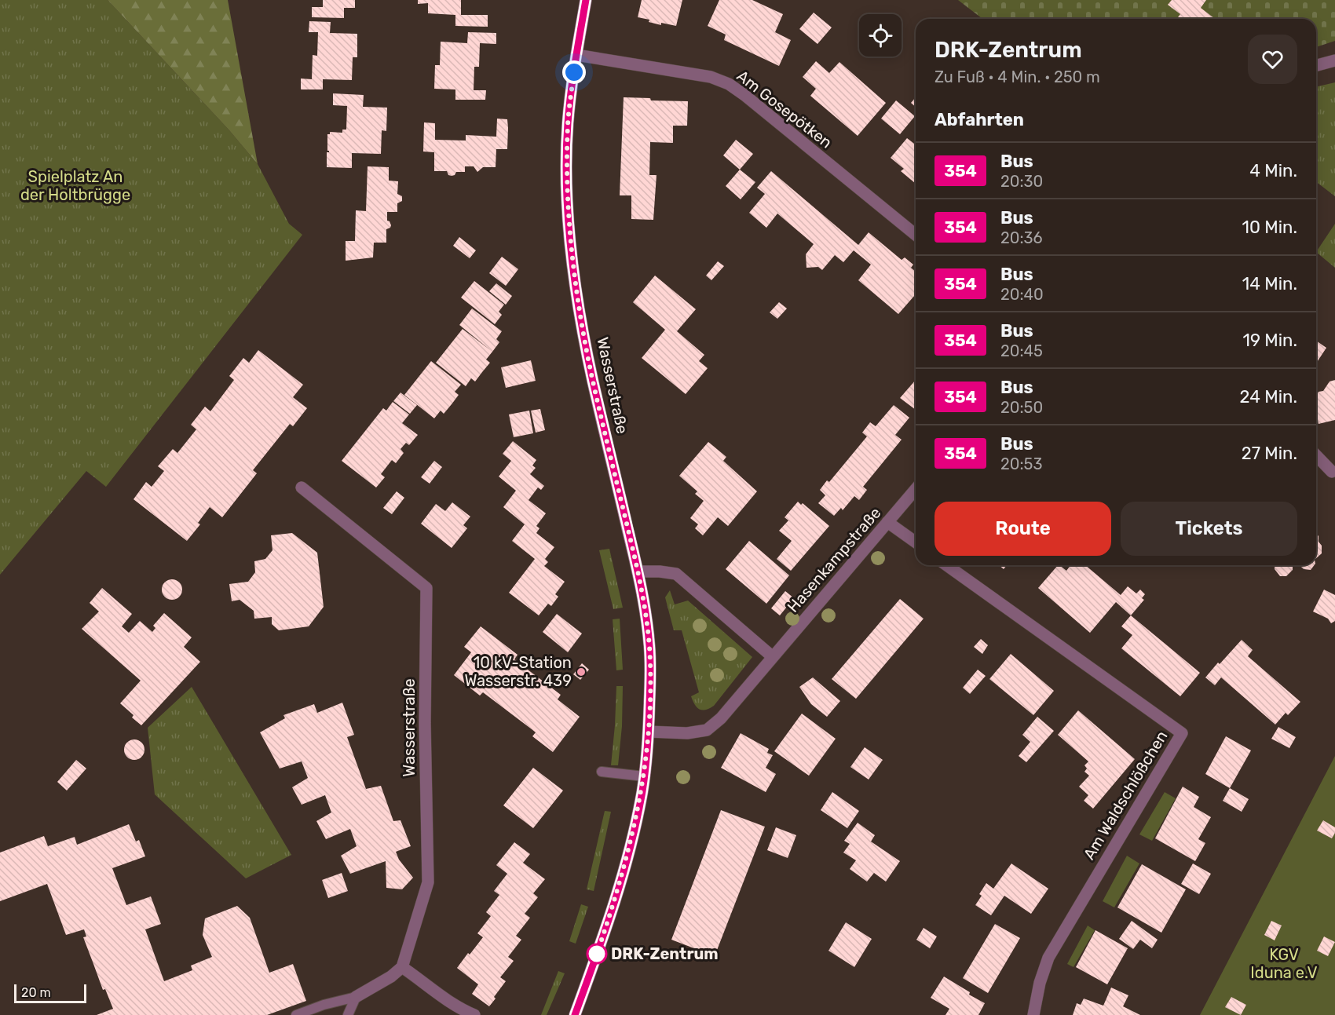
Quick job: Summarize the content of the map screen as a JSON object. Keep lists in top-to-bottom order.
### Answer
{
  "streets": {
    "main road": ["Wasserstraße"],
    "street": ["Am Gosepötken", "Hasenkampstraße", "Am Waldschlößchen"]
  },
  "crossings": [
    ["Am Gosepötken", "Wasserstraße"],
    ["Wasserstraße", "Hasenkampstraße"]
  ],
  "parks": ["Spielplatz An der Holtbrügge", "KGV Iduna e.V"],
  "places": ["10 kV-Station Wasserstr. 439", "DRK-Zentrum"],
  "lines": ["bus line 354"],
  "scale_bar": "20 m",
  "page": {
    "heading": [
      ["DRK-Zentrum", "Zu Fuß · 4 Min. · 250 m"],
      "Abfahrten"
    ],
    "list": [
      {
        "mark": "354",
        "name": "Bus",
        "note": "20:30",
        "value": "4 Min."
      },
      {
        "mark": "354",
        "name": "Bus",
        "note": "20:36",
        "value": "10 Min."
      },
      {
        "mark": "354",
        "name": "Bus",
        "note": "20:40",
        "value": "14 Min."
      },
      {
        "mark": "354",
        "name": "Bus",
        "note": "20:45",
        "value": "19 Min."
      },
      {
        "mark": "354",
        "name": "Bus",
        "note": "20:50",
        "value": "24 Min."
      },
      {
        "mark": "354",
        "name": "Bus",
        "note": "20:53",
        "value": "27 Min."
      }
    ],
    "buttons": ["Route", "Tickets"],
    "scale": "20 m"
  }
}
